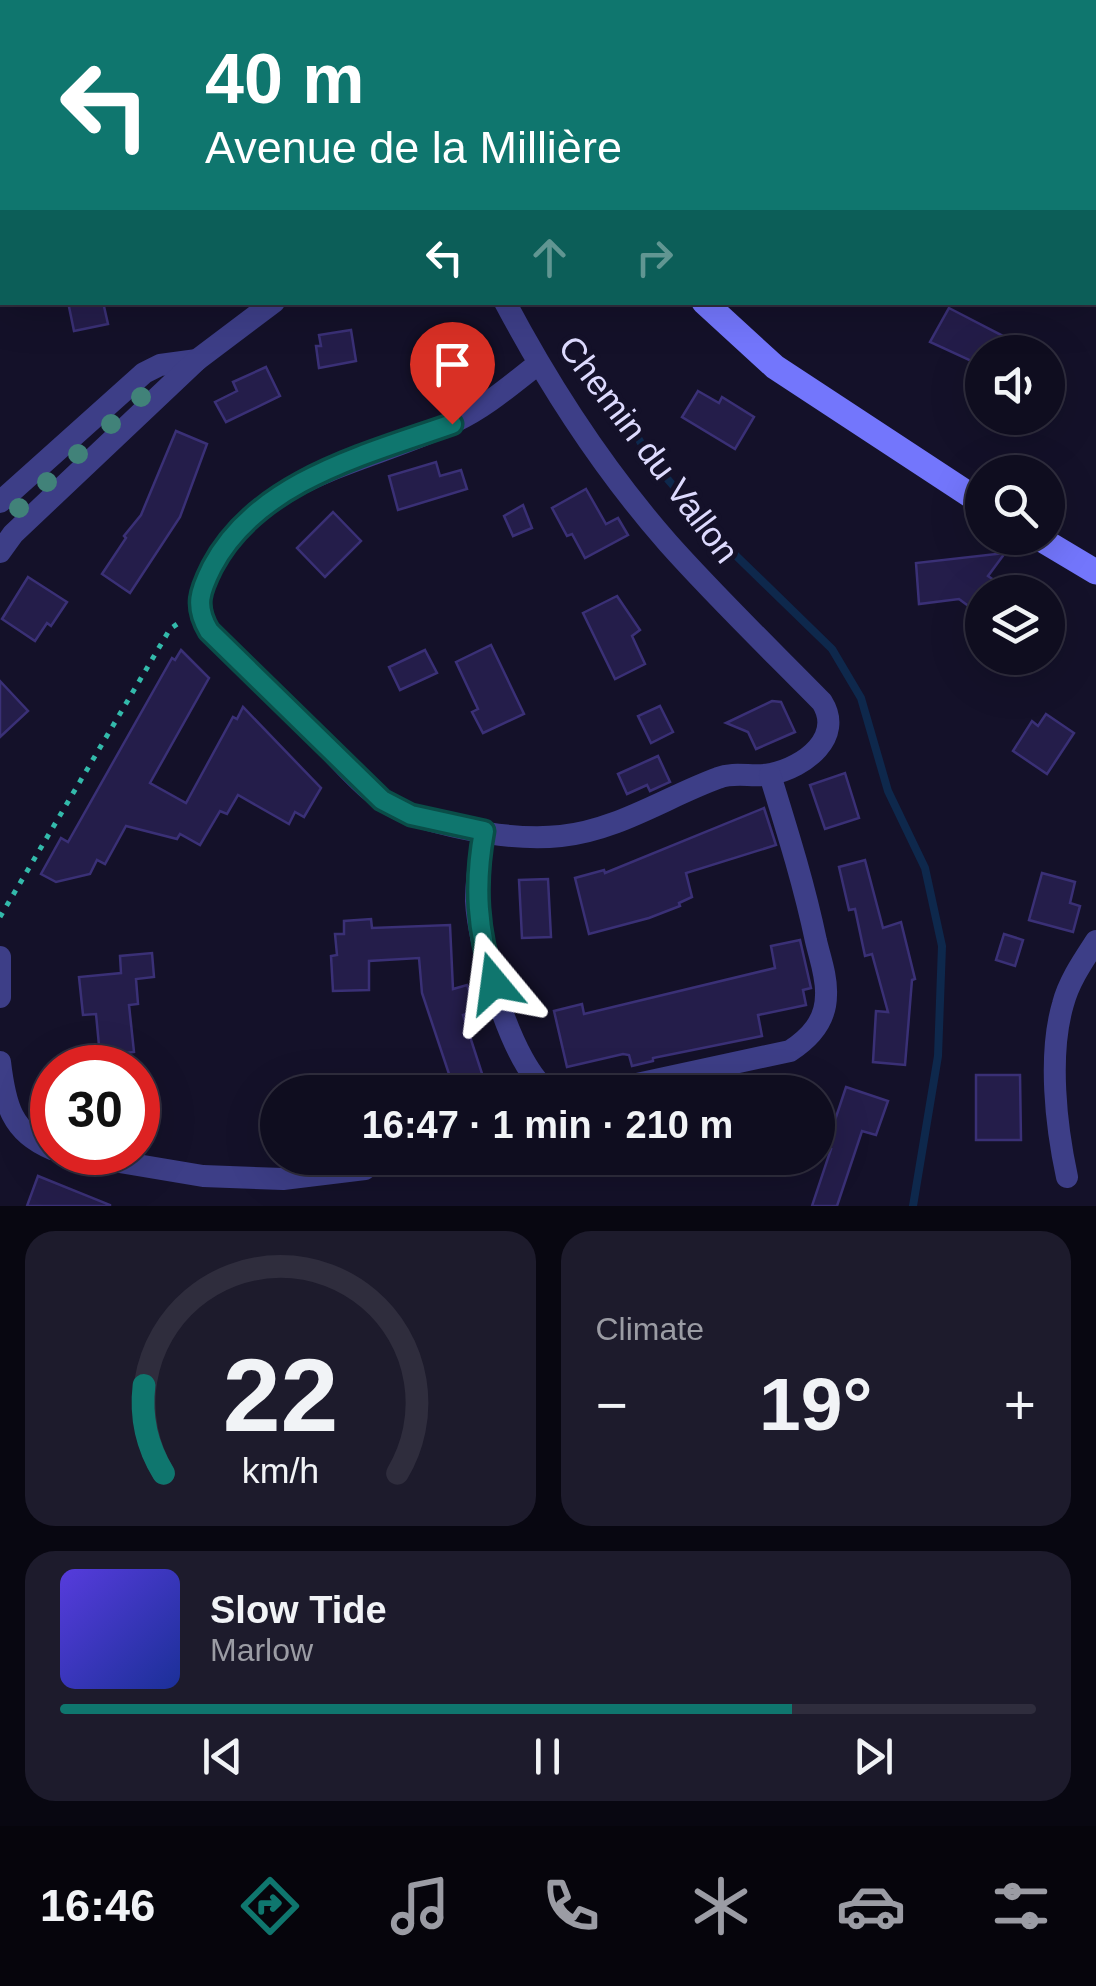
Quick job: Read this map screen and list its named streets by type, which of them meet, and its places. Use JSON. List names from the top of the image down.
{
  "streets": {
    "street": ["Chemin du Vallon"]
  },
  "page": {
    "turn": ["40 m", "Avenue de la Millière"],
    "limit": "30",
    "trip": "16:47 · 1 min · 210 m",
    "tile": "Climate",
    "heat": ["−", "19°", "+"],
    "song": ["Slow Tide", "Marlow"],
    "tabs": "16:46",
    "gauge": ["22", "km/h"]
  }
}
